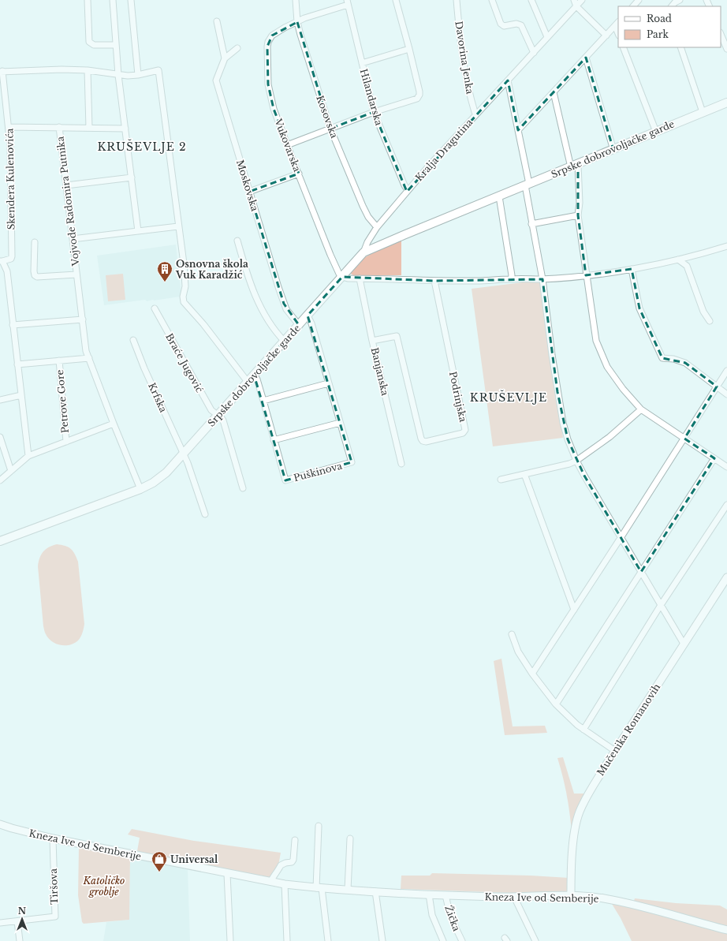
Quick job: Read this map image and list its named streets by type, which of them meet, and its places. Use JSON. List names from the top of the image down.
{
  "streets": {
    "main road": ["Srpske dobrovoljačke garde"],
    "street": [
      "Davorina Jenka",
      "Hilandarska",
      "Kosovska",
      "Vukovarska",
      "Kralja Dragutina",
      "Skendera Kulenovića",
      "Moskovska",
      "Vojvode Radomira Putnika",
      "Braće Jugović",
      "Banjanska",
      "Podrinjska",
      "Krfska",
      "Petrove Gore",
      "Puškinova",
      "Mučenika Romanovih",
      "Kneza Ive od Semberije",
      "Tiršova",
      "Žička"
    ]
  },
  "crossings": [
    ["Davorina Jenka", "Kralja Dragutina"],
    ["Hilandarska", "Vukovarska"],
    ["Hilandarska", "Kralja Dragutina"],
    ["Kosovska", "Vukovarska"],
    ["Kosovska", "Kralja Dragutina"],
    ["Vukovarska", "Srpske dobrovoljačke garde"],
    ["Srpske dobrovoljačke garde", "Kralja Dragutina"],
    ["Srpske dobrovoljačke garde", "Moskovska"],
    ["Srpske dobrovoljačke garde", "Vojvode Radomira Putnika"],
    ["Srpske dobrovoljačke garde", "Braće Jugović"],
    ["Srpske dobrovoljačke garde", "Krfska"],
    ["Srpske dobrovoljačke garde", "Puškinova"],
    ["Vojvode Radomira Putnika", "Petrove Gore"],
    ["Banjanska", "Podrinjska"],
    ["Mučenika Romanovih", "Kneza Ive od Semberije"],
    ["Kneza Ive od Semberije", "Tiršova"],
    ["Kneza Ive od Semberije", "Žička"]
  ],
  "districts": ["KRUŠEVLJE 2", "KRUŠEVLJE"],
  "parks": ["Katoličko groblje"],
  "places": {
    "building": ["Osnovna škola Vuk Karadžić"],
    "shop": ["Universal"]
  },
  "legend": ["Road", "Park"],
  "north": "top"
}
